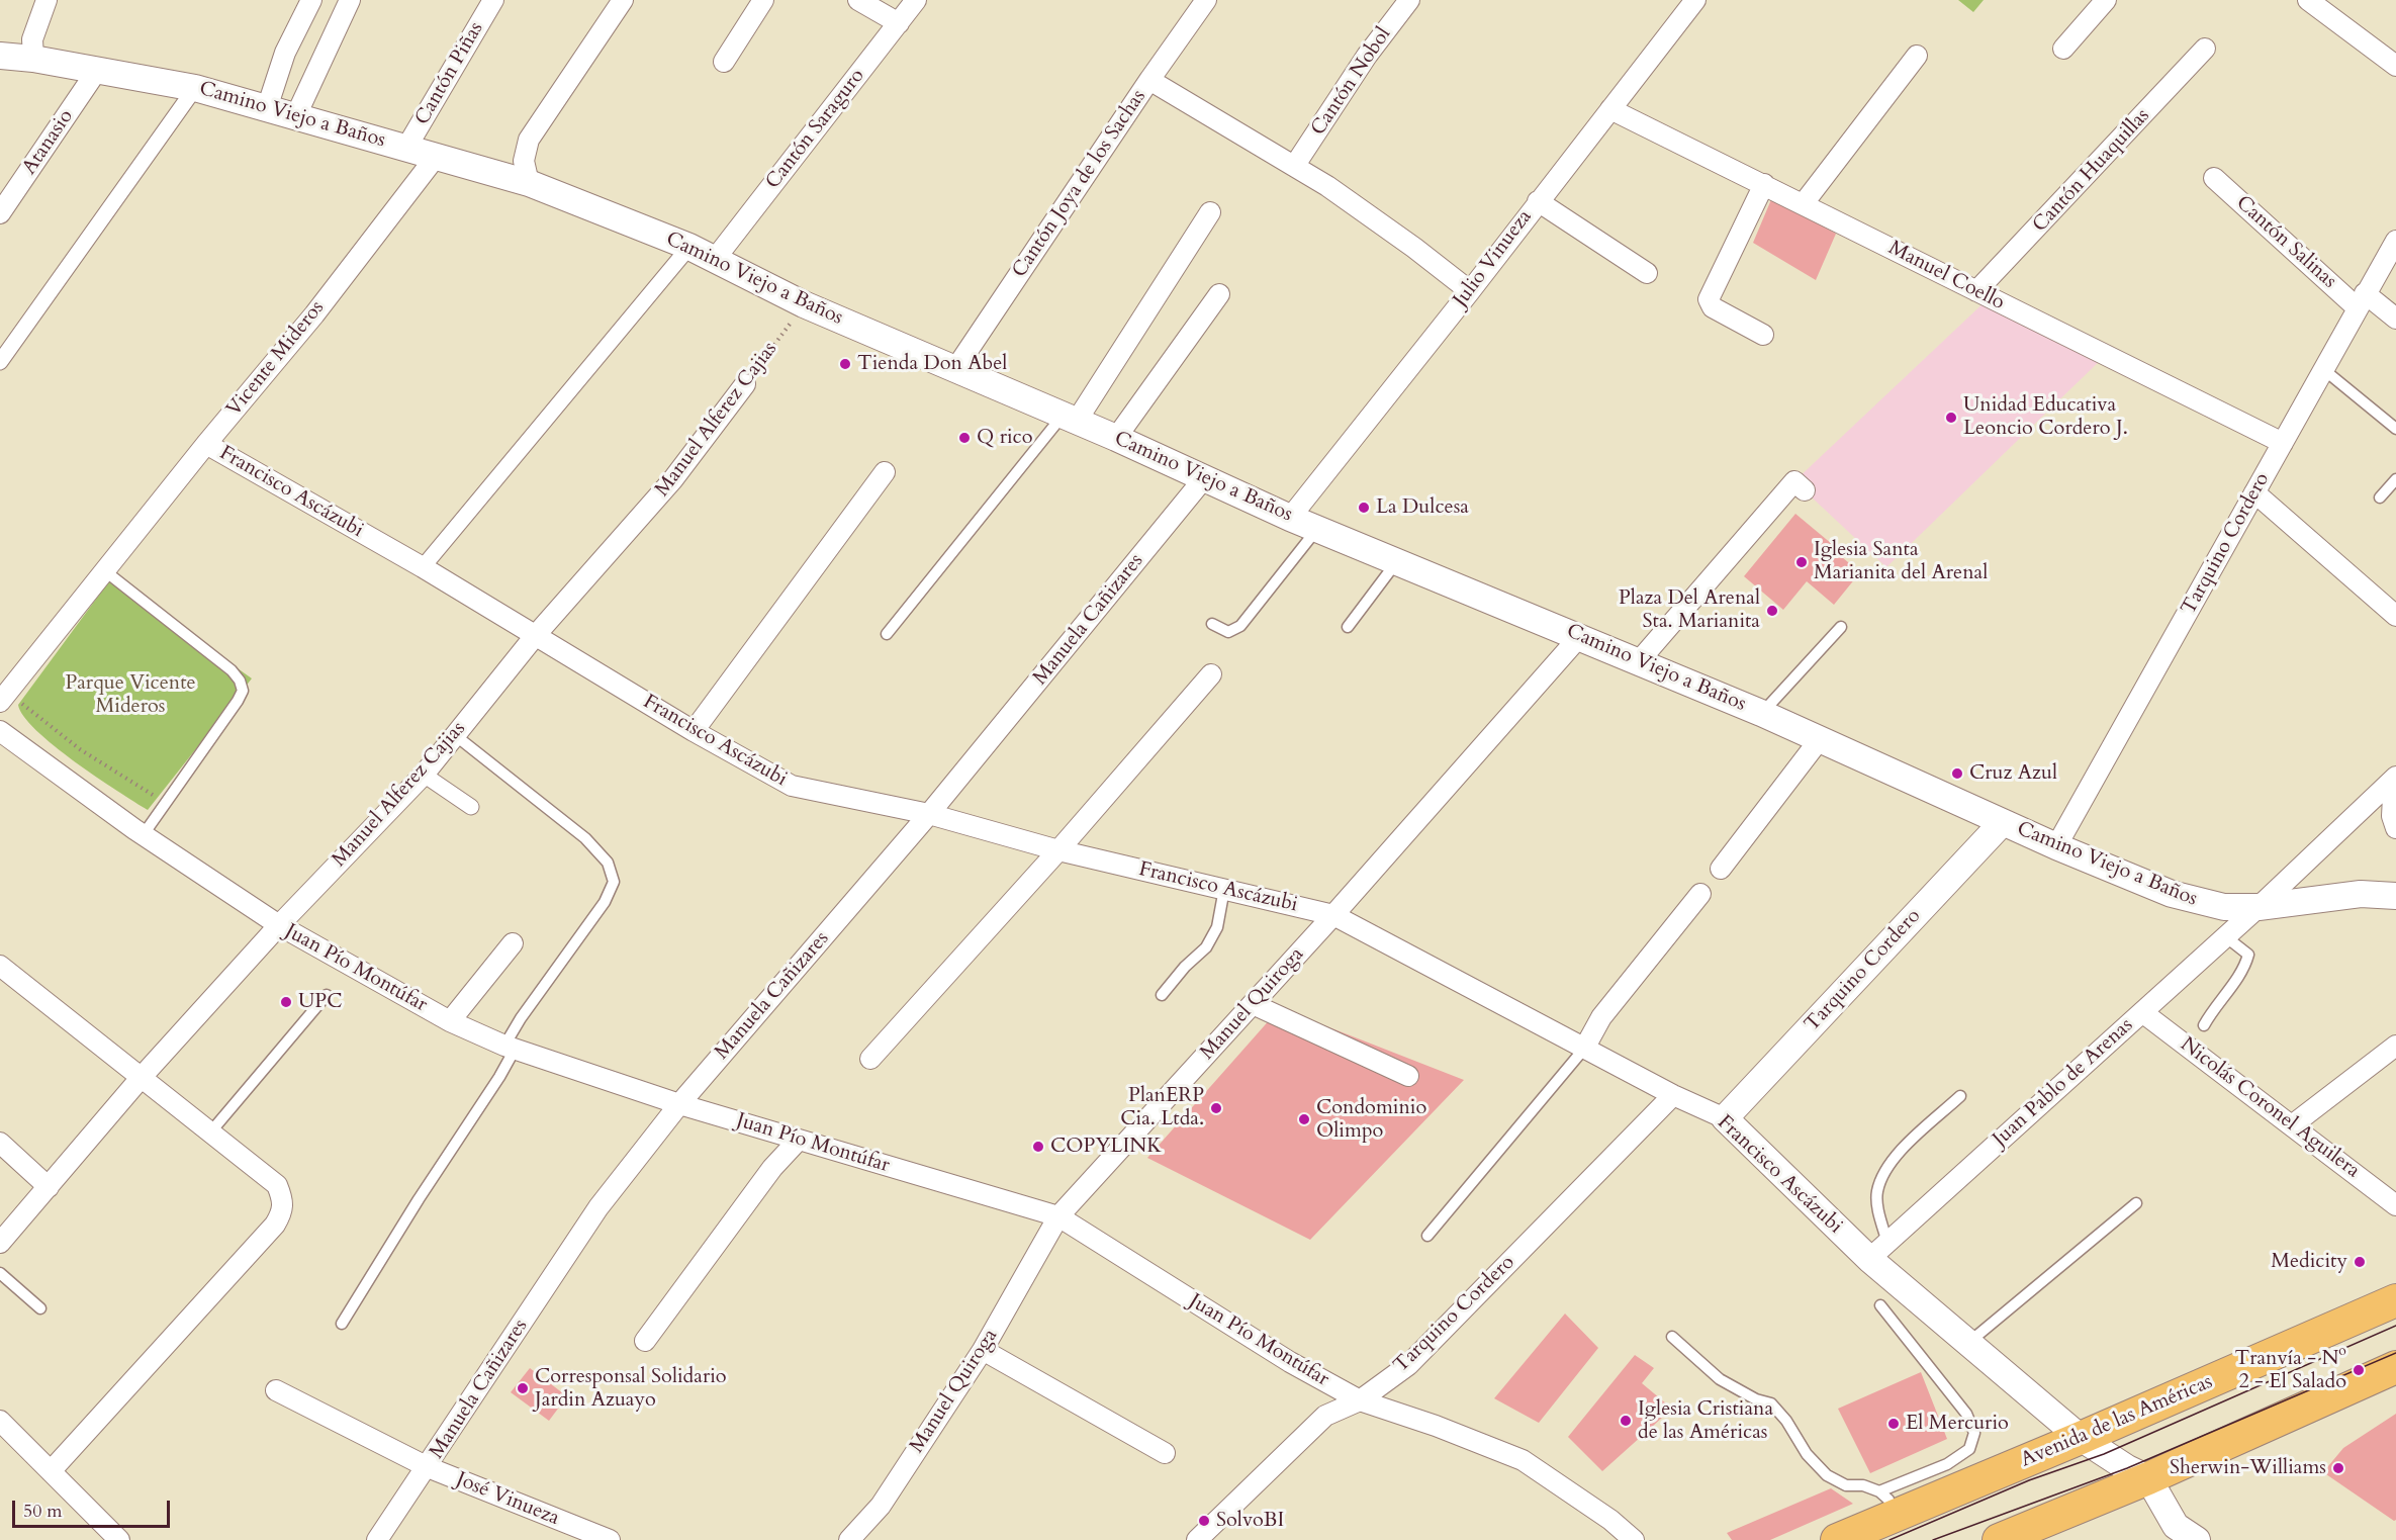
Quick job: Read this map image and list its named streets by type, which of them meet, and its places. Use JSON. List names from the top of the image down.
{
  "streets": {
    "main road": ["Avenida de las Américas"],
    "street": [
      "Cantón Piñas",
      "Cantón Nobol",
      "Camino Viejo a Baños",
      "Cantón Saraguro",
      "Atanasio",
      "Cantón Huaquillas",
      "Cantón Joya de los Sachas",
      "Cantón Salinas",
      "Julio Vinueza",
      "Manuel Coello",
      "Vicente Mideros",
      "Manuel Alferez Cajias",
      "Francisco Ascázubi",
      "Tarquino Cordero",
      "Manuela Cañizares",
      "Juan Pío Montúfar",
      "Manuel Quiroga",
      "Juan Pablo de Arenas",
      "Nicolás Coronel Aguilera",
      "José Vinueza"
    ]
  },
  "crossings": [
    ["Cantón Piñas", "Camino Viejo a Baños"],
    ["Camino Viejo a Baños", "Cantón Saraguro"],
    ["Camino Viejo a Baños", "Atanasio"],
    ["Camino Viejo a Baños", "Cantón Joya de los Sachas"],
    ["Camino Viejo a Baños", "Julio Vinueza"],
    ["Camino Viejo a Baños", "Vicente Mideros"],
    ["Camino Viejo a Baños", "Manuel Alferez Cajias"],
    ["Camino Viejo a Baños", "Tarquino Cordero"],
    ["Camino Viejo a Baños", "Manuela Cañizares"],
    ["Camino Viejo a Baños", "Manuel Quiroga"],
    ["Camino Viejo a Baños", "Juan Pablo de Arenas"],
    ["Cantón Huaquillas", "Manuel Coello"],
    ["Cantón Salinas", "Tarquino Cordero"],
    ["Julio Vinueza", "Manuel Coello"],
    ["Manuel Coello", "Tarquino Cordero"],
    ["Vicente Mideros", "Francisco Ascázubi"],
    ["Manuel Alferez Cajias", "Francisco Ascázubi"],
    ["Manuel Alferez Cajias", "Juan Pío Montúfar"],
    ["Francisco Ascázubi", "Tarquino Cordero"],
    ["Francisco Ascázubi", "Manuela Cañizares"],
    ["Francisco Ascázubi", "Manuel Quiroga"],
    ["Francisco Ascázubi", "Juan Pablo de Arenas"],
    ["Francisco Ascázubi", "Avenida de las Américas"],
    ["Tarquino Cordero", "Juan Pío Montúfar"],
    ["Manuela Cañizares", "Juan Pío Montúfar"],
    ["Manuela Cañizares", "José Vinueza"],
    ["Juan Pío Montúfar", "Manuel Quiroga"],
    ["Juan Pablo de Arenas", "Nicolás Coronel Aguilera"]
  ],
  "parks": ["Parque Vicente Mideros"],
  "places": [
    "Tienda Don Abel",
    "Unidad Educativa Leoncio Cordero J.",
    "Q rico",
    "La Dulcesa",
    "Iglesia Santa Marianita del Arenal",
    "Plaza Del Arenal Sta. Marianita",
    "Cruz Azul",
    "UPC",
    "PlanERP Cia. Ltda.",
    "Condominio Olimpo",
    "COPYLINK",
    "Medicity",
    "Tranvía - Nº 2 - El Salado",
    "Corresponsal Solidario Jardin Azuayo",
    "Iglesia Cristiana de las Américas",
    "El Mercurio",
    "Sherwin-Williams",
    "SolvoBI"
  ],
  "scale_bar": "50 m"
}
